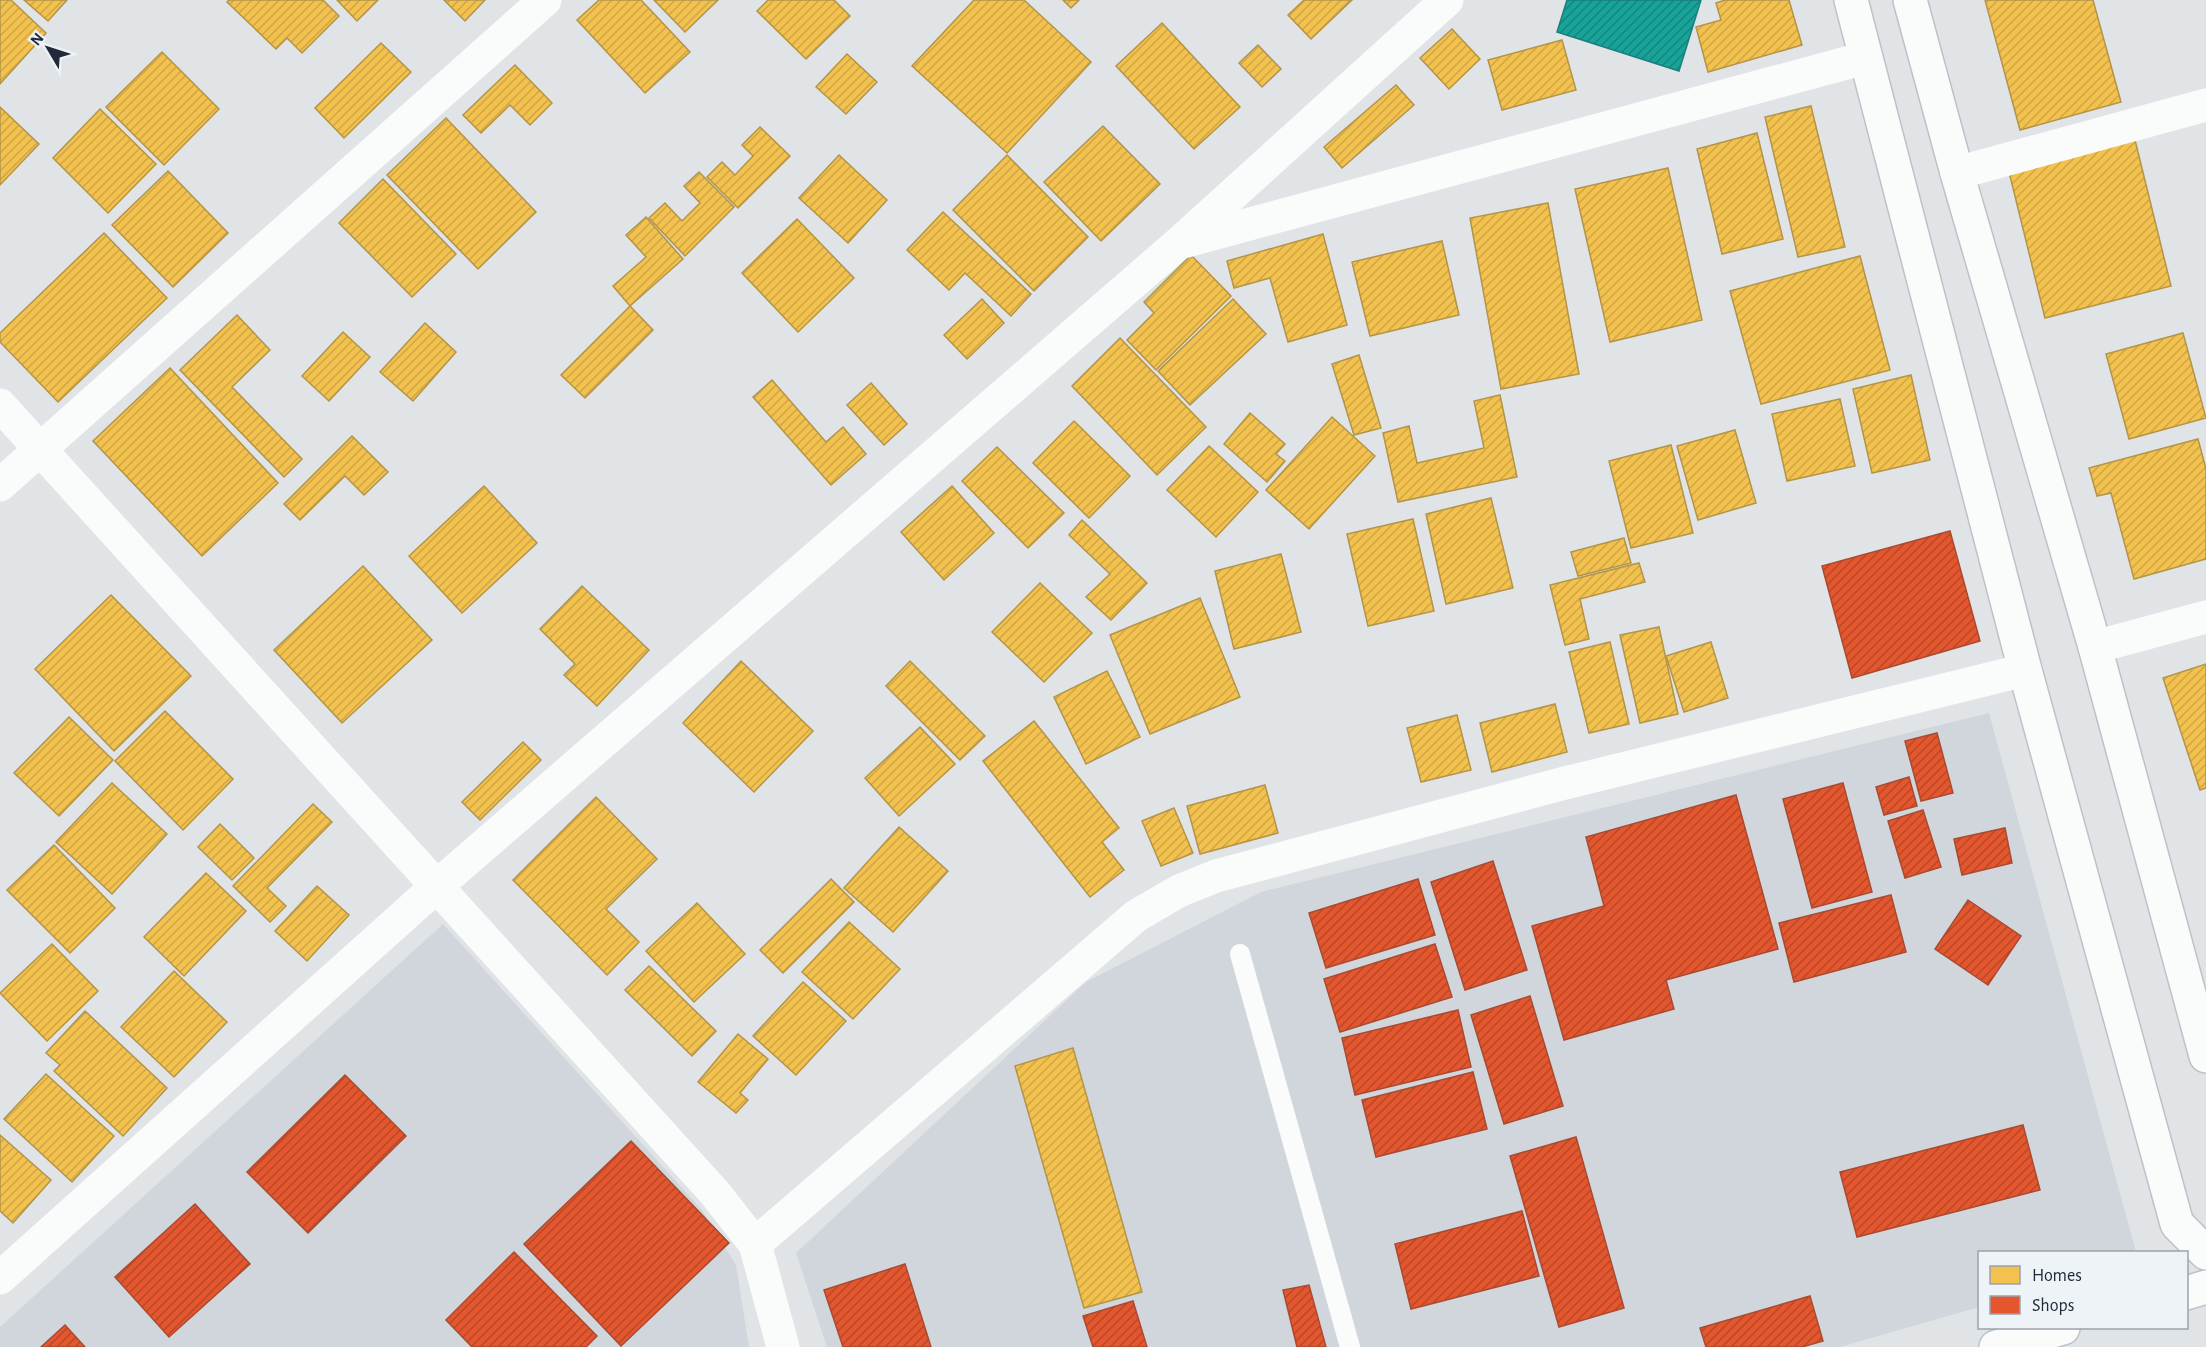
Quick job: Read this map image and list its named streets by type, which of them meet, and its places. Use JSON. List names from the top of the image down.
{
  "legend": ["Homes", "Shops"],
  "north": "top left"
}
